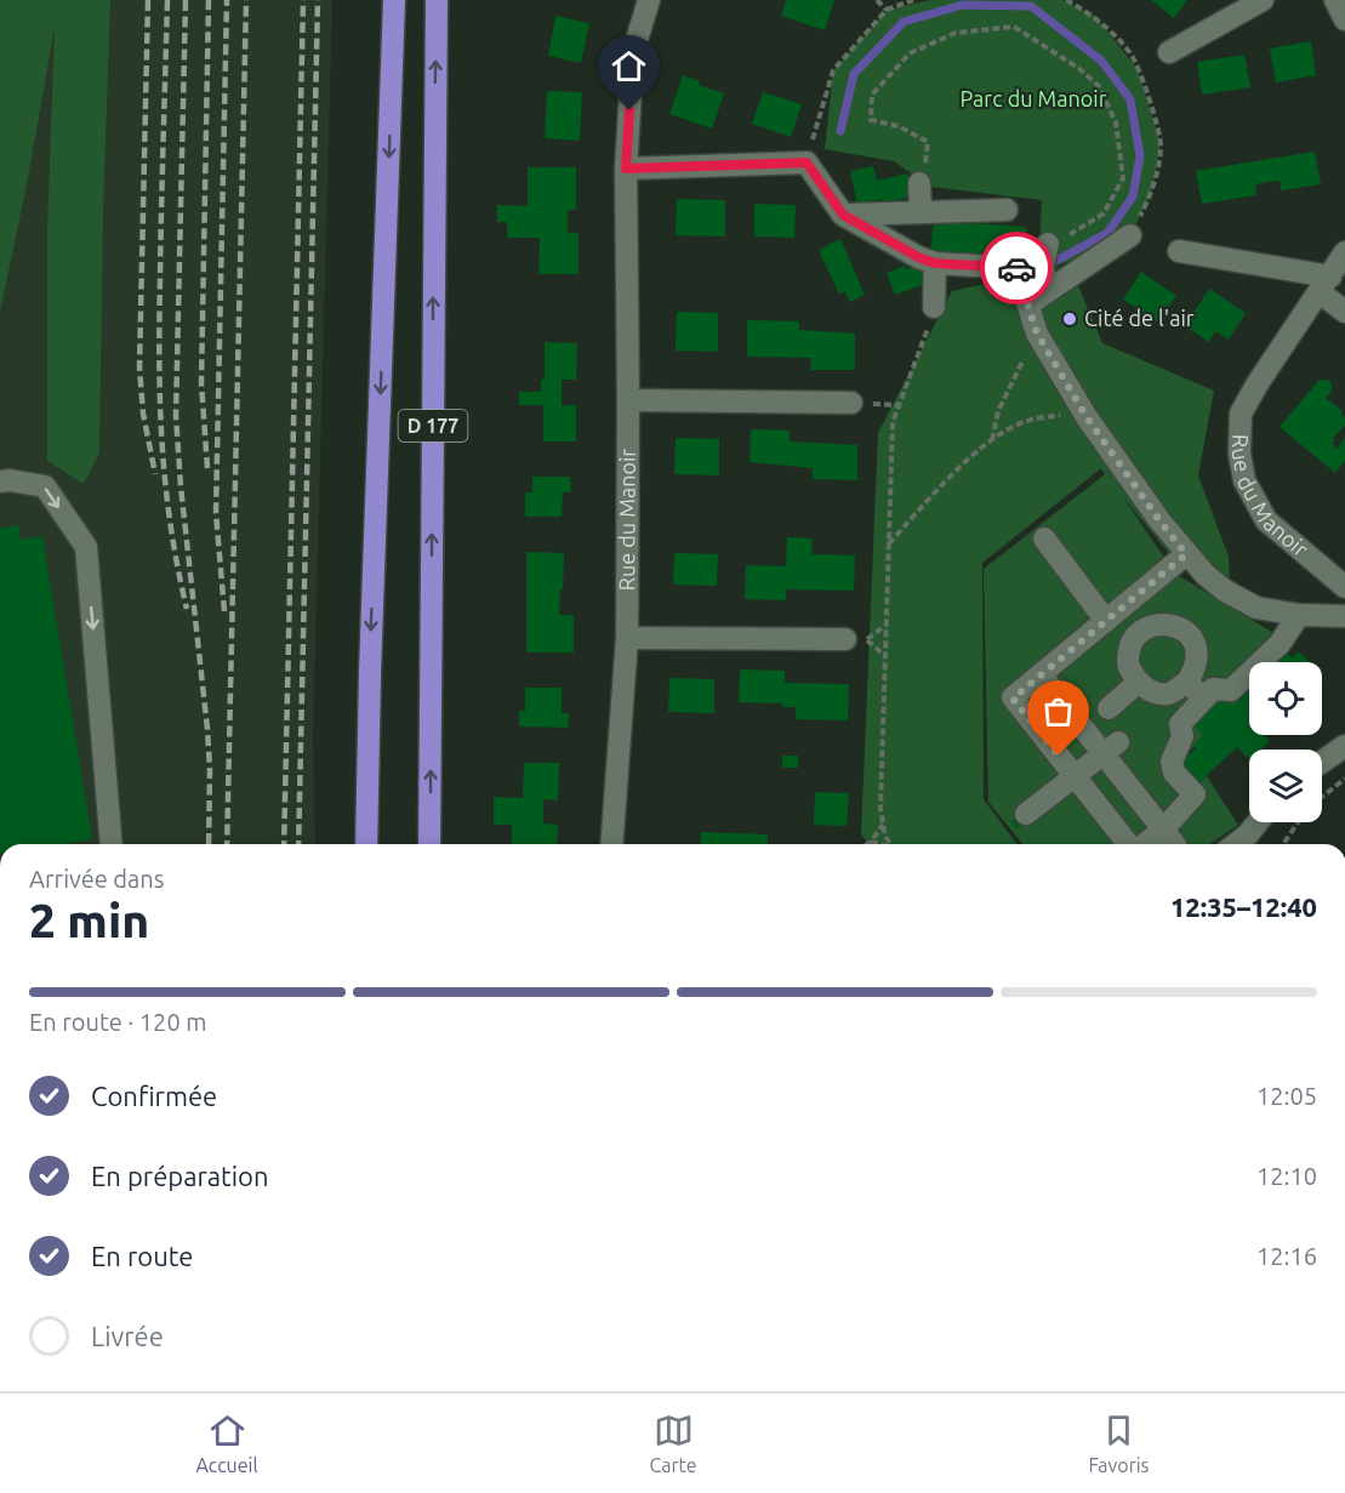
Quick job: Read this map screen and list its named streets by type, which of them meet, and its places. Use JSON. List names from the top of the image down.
{
  "streets": {
    "highway": ["D 177"],
    "street": ["Rue du Manoir"]
  },
  "parks": ["Parc du Manoir"],
  "places": ["Cité de l'air"],
  "page": {
    "heading": ["2 min", "Arrivée dans", "12:35–12:40"],
    "bar": "En route · 120 m",
    "list": [
      ["Confirmée", "12:05"],
      ["En préparation", "12:10"],
      ["En route", "12:16"],
      "Livrée"
    ],
    "tabs": ["Accueil", "Carte", "Favoris"]
  }
}
